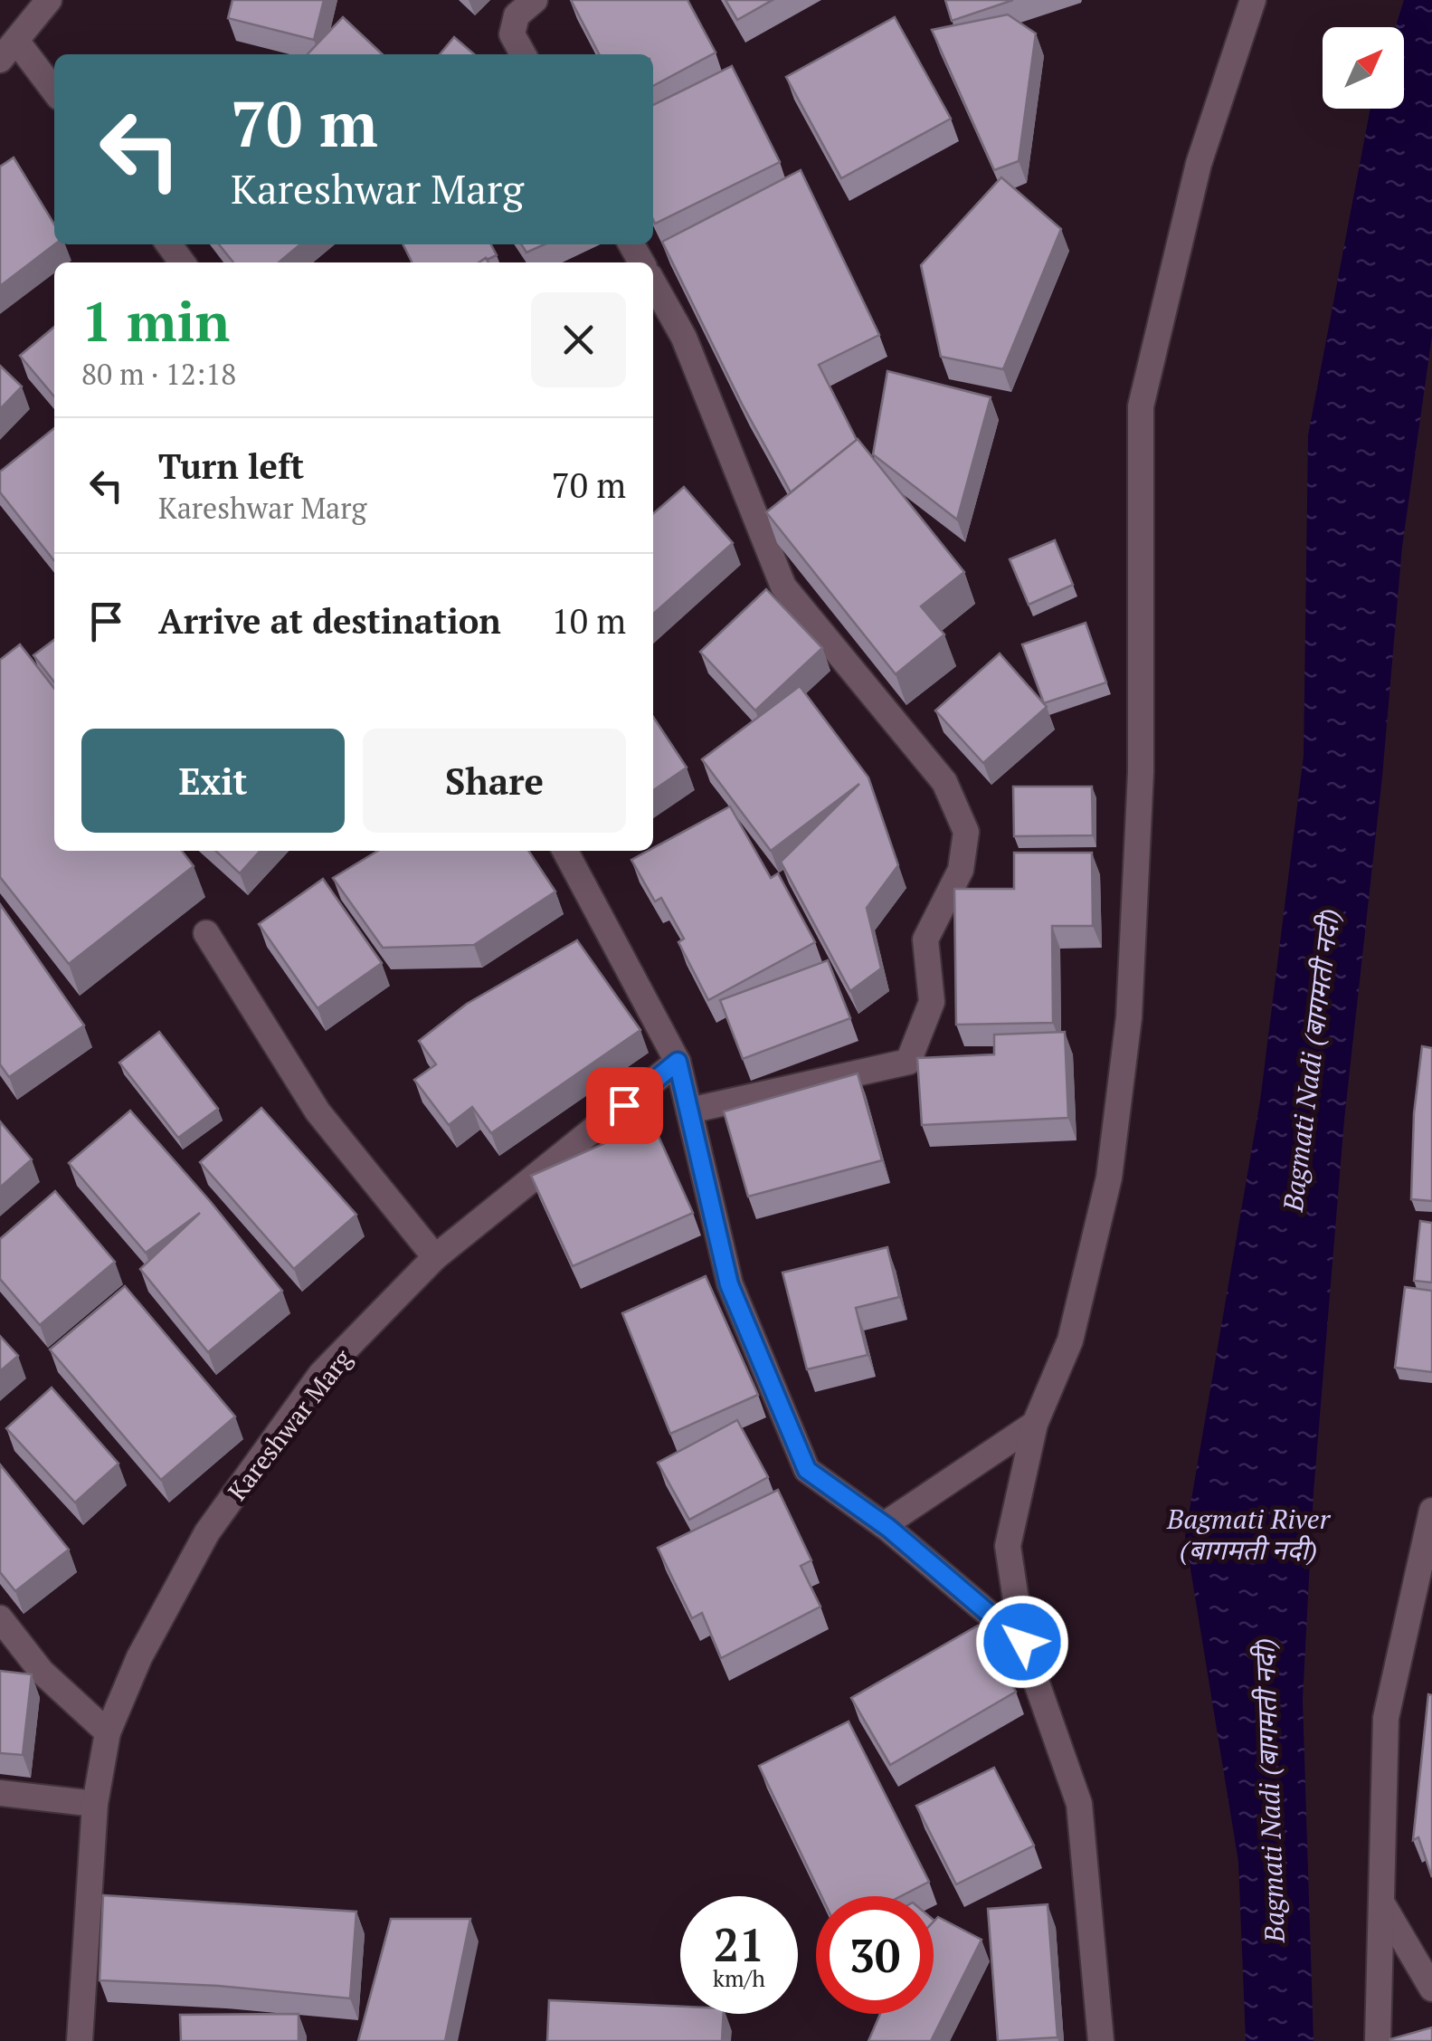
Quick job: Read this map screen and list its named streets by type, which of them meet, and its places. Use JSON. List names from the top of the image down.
{
  "streets": {
    "street": ["Kareshwar Marg"]
  },
  "water": ["Bagmati Nadi (बागमती नदी)", "Bagmati River (बागमती नदी)"],
  "north": "top right",
  "page": {
    "turn": ["70 m", "Kareshwar Marg"],
    "heading": ["1 min", "80 m · 12:18"],
    "list": [
      {
        "name": "Turn left",
        "note": "Kareshwar Marg",
        "value": "70 m"
      },
      {
        "name": "Arrive at destination",
        "value": "10 m"
      }
    ],
    "buttons": ["Exit", "Share"],
    "speed": "21 km/h",
    "limit": "30"
  }
}
